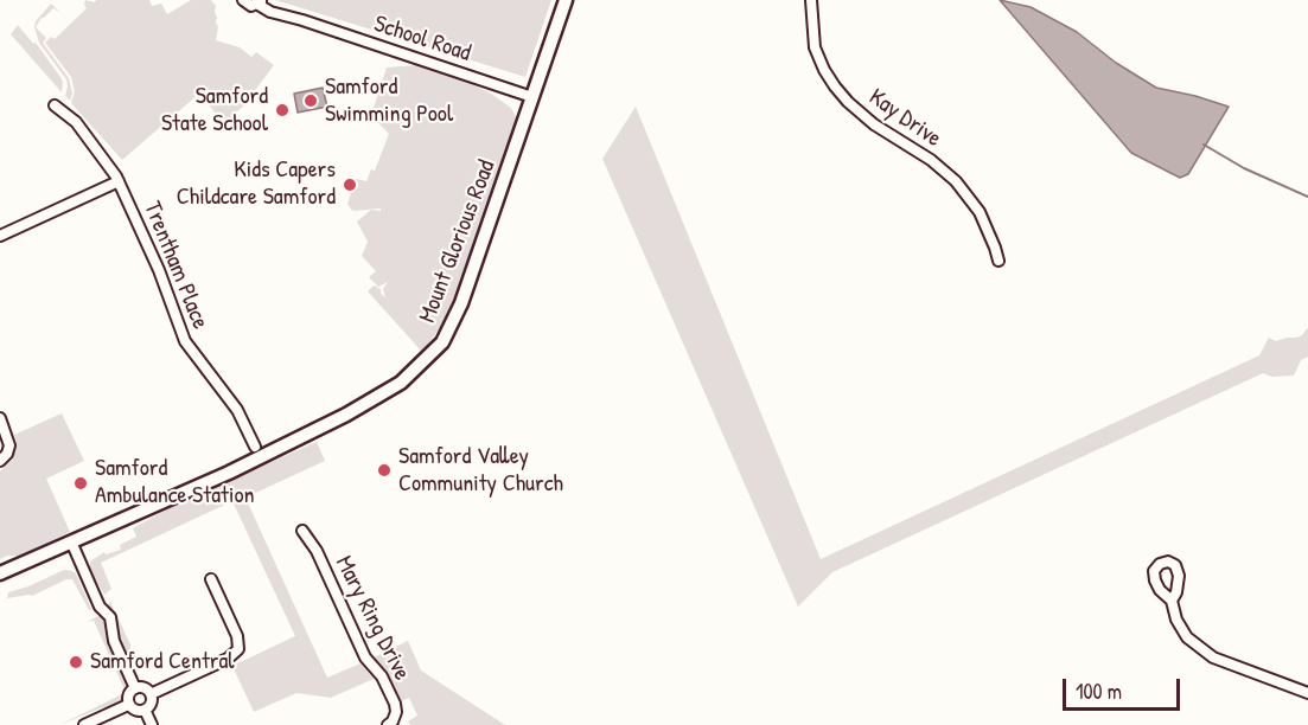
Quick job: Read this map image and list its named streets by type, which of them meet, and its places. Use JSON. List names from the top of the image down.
{
  "streets": {
    "main road": ["Mount Glorious Road"],
    "street": [
      "School Road",
      "Kay Drive",
      "Trentham Place",
      "Mary Ring Drive"
    ]
  },
  "crossings": [
    ["School Road", "Mount Glorious Road"]
  ],
  "places": [
    "Samford Swimming Pool",
    "Samford State School",
    "Kids Capers Childcare Samford",
    "Samford Valley Community Church",
    "Samford Ambulance Station",
    "Samford Central"
  ],
  "scale_bar": "100 m"
}
